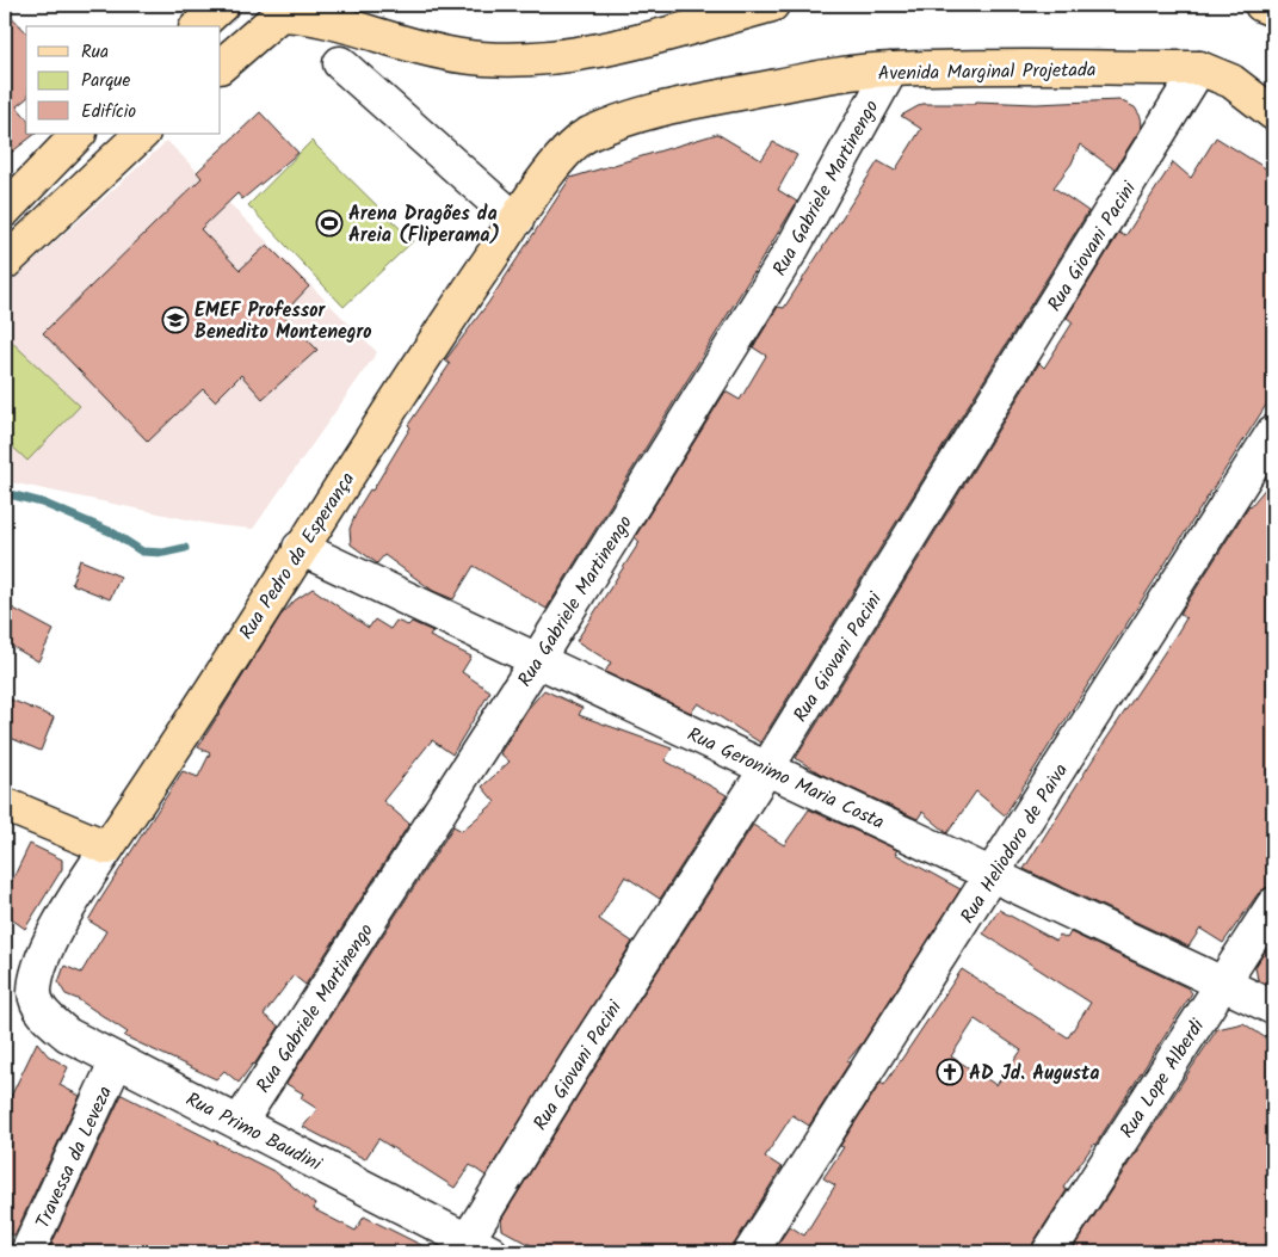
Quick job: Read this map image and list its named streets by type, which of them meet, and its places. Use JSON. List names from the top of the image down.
{
  "streets": {
    "main road": ["Avenida Marginal Projetada", "Rua Pedro da Esperança"],
    "street": [
      "Rua Gabriele Martinengo",
      "Rua Giovani Pacini",
      "Rua Geronimo Maria Costa",
      "Rua Heliodoro de Paiva",
      "Rua Lope Alberdi",
      "Rua Primo Baudini",
      "Travessa da Leveza"
    ]
  },
  "crossings": [
    ["Avenida Marginal Projetada", "Rua Gabriele Martinengo"],
    ["Avenida Marginal Projetada", "Rua Giovani Pacini"],
    ["Avenida Marginal Projetada", "Rua Pedro da Esperança"],
    ["Rua Gabriele Martinengo", "Rua Geronimo Maria Costa"],
    ["Rua Gabriele Martinengo", "Rua Primo Baudini"],
    ["Rua Giovani Pacini", "Rua Geronimo Maria Costa"],
    ["Rua Giovani Pacini", "Rua Primo Baudini"],
    ["Rua Pedro da Esperança", "Rua Geronimo Maria Costa"],
    ["Rua Pedro da Esperança", "Rua Primo Baudini"],
    ["Rua Geronimo Maria Costa", "Rua Heliodoro de Paiva"],
    ["Rua Geronimo Maria Costa", "Rua Lope Alberdi"],
    ["Rua Primo Baudini", "Travessa da Leveza"]
  ],
  "places": {
    "sports": ["Arena Dragões da Areia (Fliperama)"],
    "school or university": ["EMEF Professor Benedito Montenegro"],
    "church": ["AD Jd. Augusta"]
  },
  "legend": ["Rua", "Parque", "Edifício"]
}
